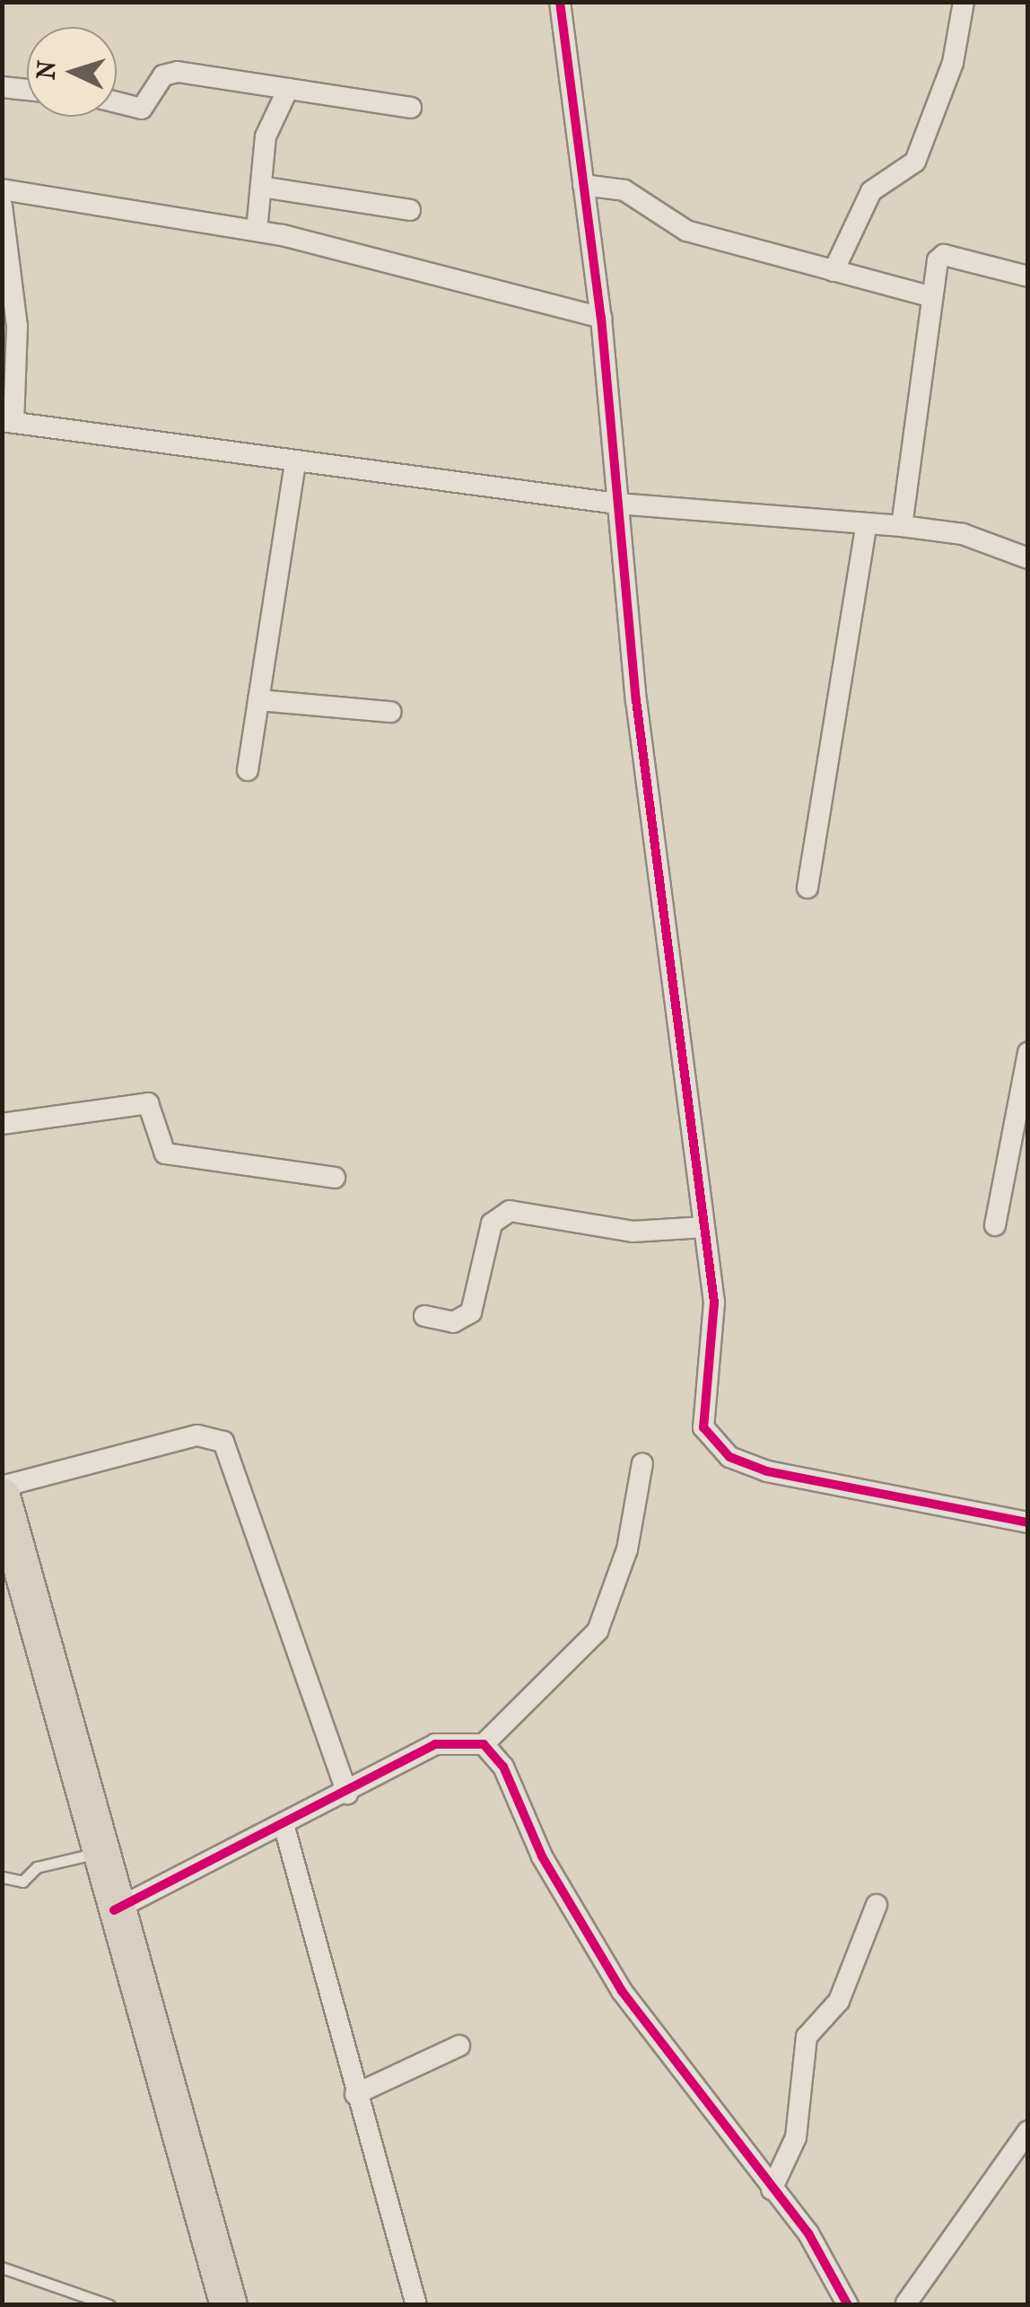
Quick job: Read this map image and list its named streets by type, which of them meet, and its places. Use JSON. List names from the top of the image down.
{
  "north": "left"
}
